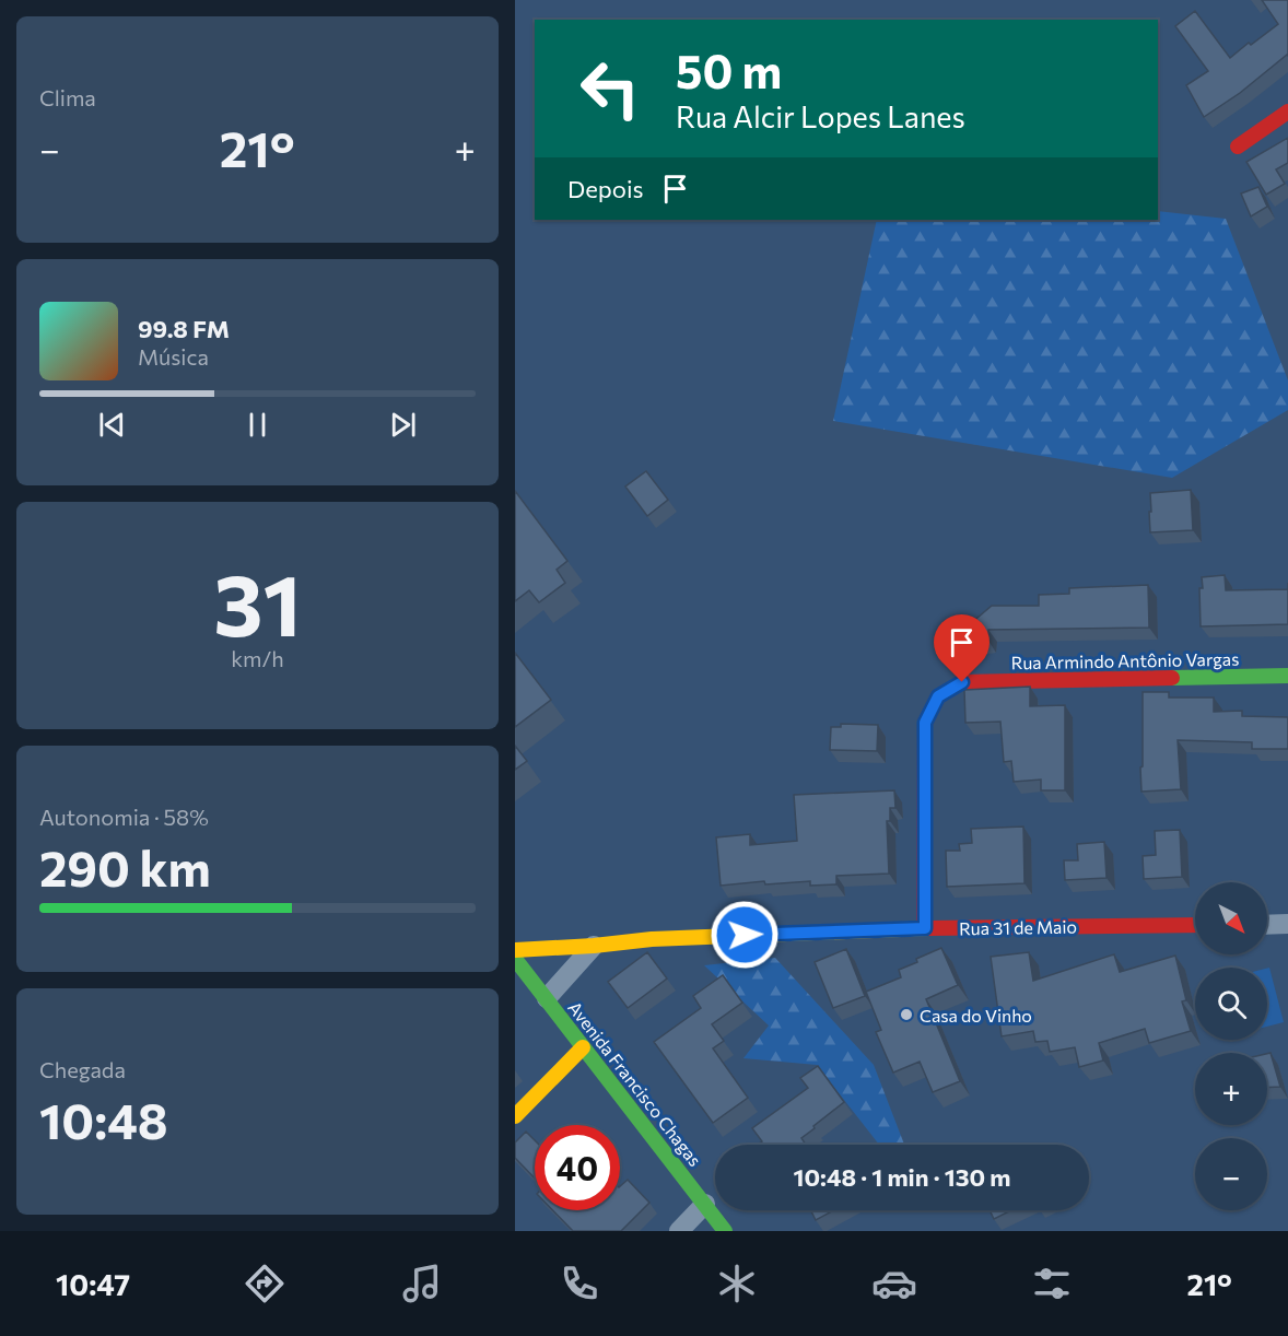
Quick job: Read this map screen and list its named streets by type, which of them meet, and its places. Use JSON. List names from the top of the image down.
{
  "streets": {
    "street": ["Rua Armindo Antônio Vargas", "Rua 31 de Maio", "Avenida Francisco Chagas"]
  },
  "crossings": [
    ["Rua Armindo Antônio Vargas", "Rua 31 de Maio"]
  ],
  "places": ["Casa do Vinho"],
  "north": "bottom right",
  "page": {
    "tile": [
      "Clima",
      ["31", "km/h"],
      ["Autonomia · 58%", "290 km"],
      ["Chegada", "10:48"]
    ],
    "turn": ["50 m", "Rua Alcir Lopes Lanes"],
    "heat": ["−", "21°", "+"],
    "then": "Depois",
    "song": ["99.8 FM", "Música"],
    "map_buttons": ["+", "−"],
    "limit": "40",
    "trip": "10:48 · 1 min · 130 m",
    "tabs": ["10:47", "21°"]
  }
}
